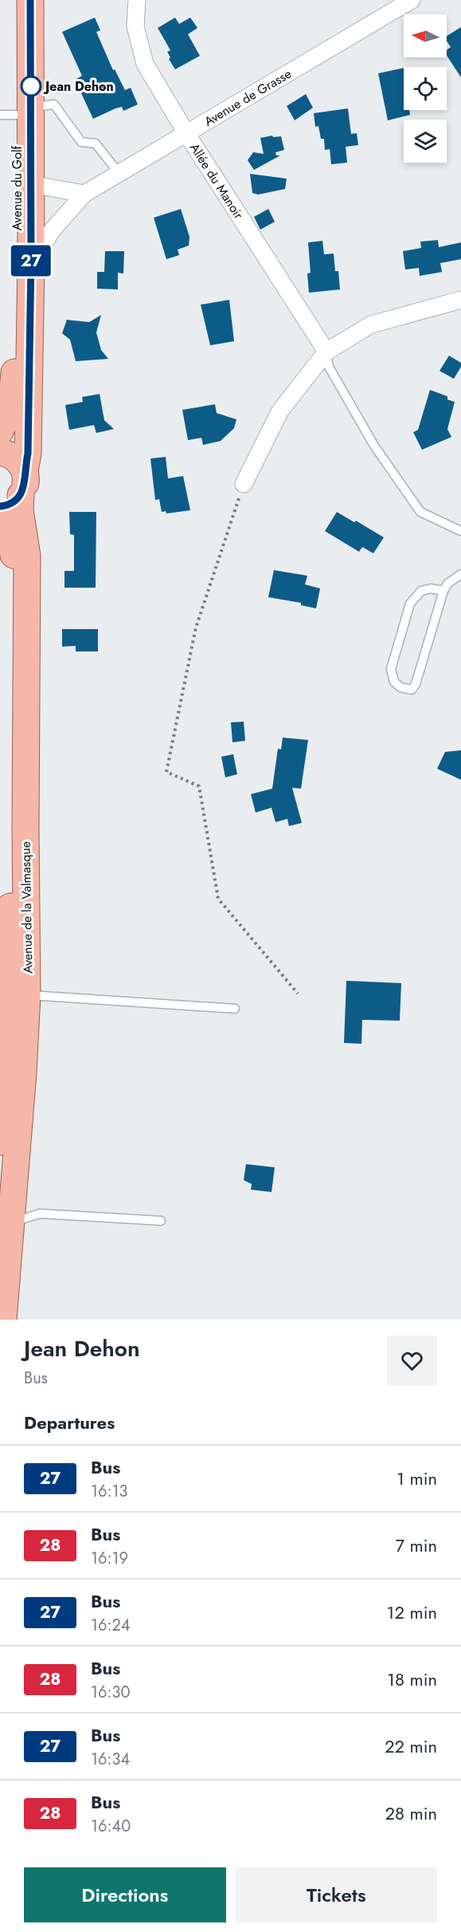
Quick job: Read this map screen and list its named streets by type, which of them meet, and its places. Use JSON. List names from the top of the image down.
{
  "streets": {
    "main road": ["Avenue du Golf", "Avenue de la Valmasque"],
    "street": ["Avenue de Grasse", "Allée du Manoir"]
  },
  "crossings": [
    ["Avenue de Grasse", "Allée du Manoir"],
    ["Avenue de Grasse", "Avenue du Golf"],
    ["Avenue du Golf", "Avenue de la Valmasque"]
  ],
  "places": ["Jean Dehon"],
  "lines": ["bus line 27"],
  "north": "left",
  "page": {
    "on_map": "27",
    "heading": [
      ["Jean Dehon", "Bus"],
      "Departures"
    ],
    "list": [
      {
        "mark": "27",
        "name": "Bus",
        "note": "16:13",
        "value": "1 min"
      },
      {
        "mark": "28",
        "name": "Bus",
        "note": "16:19",
        "value": "7 min"
      },
      {
        "mark": "27",
        "name": "Bus",
        "note": "16:24",
        "value": "12 min"
      },
      {
        "mark": "28",
        "name": "Bus",
        "note": "16:30",
        "value": "18 min"
      },
      {
        "mark": "27",
        "name": "Bus",
        "note": "16:34",
        "value": "22 min"
      },
      {
        "mark": "28",
        "name": "Bus",
        "note": "16:40",
        "value": "28 min"
      }
    ],
    "buttons": ["Directions", "Tickets"]
  }
}
